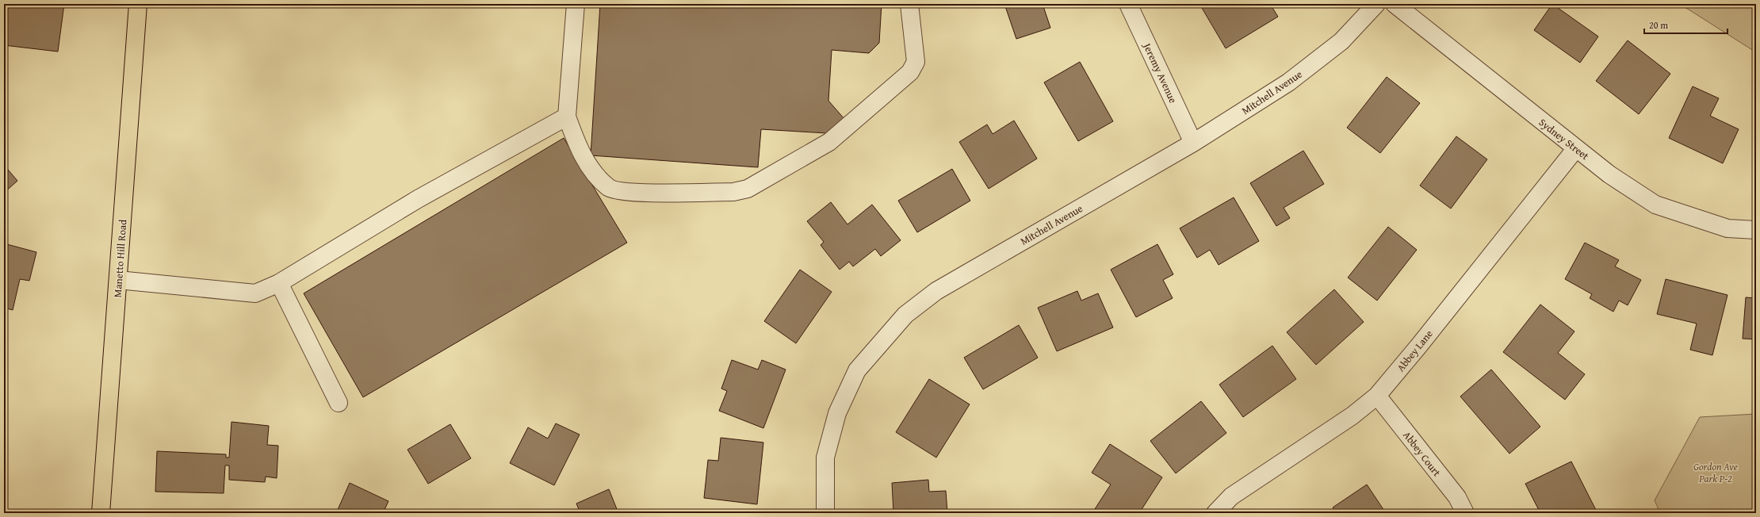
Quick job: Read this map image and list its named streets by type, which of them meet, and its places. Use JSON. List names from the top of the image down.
{
  "streets": {
    "main road": ["Manetto Hill Road"],
    "street": [
      "Jeremy Avenue",
      "Mitchell Avenue",
      "Sydney Street",
      "Abbey Lane",
      "Abbey Court"
    ]
  },
  "crossings": [
    ["Jeremy Avenue", "Mitchell Avenue"],
    ["Sydney Street", "Abbey Lane"],
    ["Abbey Lane", "Abbey Court"]
  ],
  "parks": ["Gordon Ave Park P-2"],
  "scale_bar": "20 m"
}
